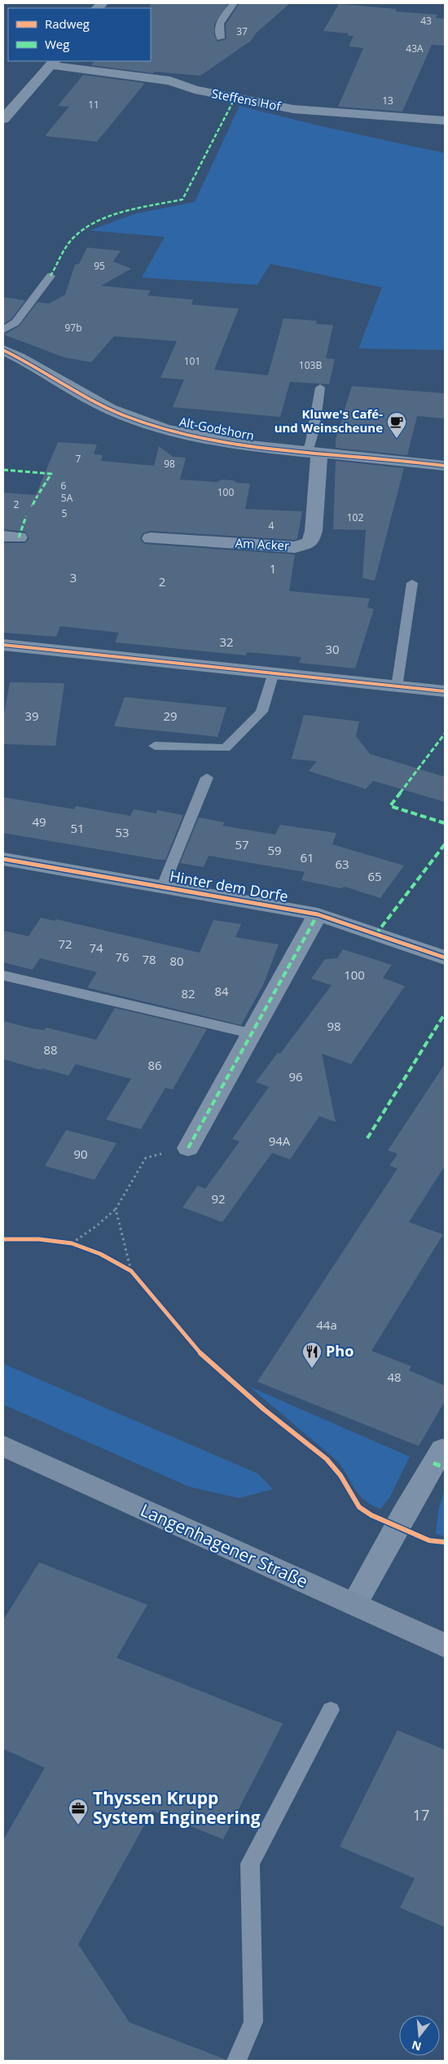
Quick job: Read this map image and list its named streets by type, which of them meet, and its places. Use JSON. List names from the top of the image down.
{
  "streets": {
    "main road": ["Langenhagener Straße"],
    "street": [
      "Steffens Hof",
      "Alt-Godshorn",
      "Am Acker",
      "Hinter dem Dorfe"
    ]
  },
  "crossings": [
    ["Alt-Godshorn", "Am Acker"]
  ],
  "places": {
    "cafe": ["Kluwe's Café- und Weinscheune"],
    "restaurant": ["Pho"],
    "office": ["Thyssen Krupp System Engineering"]
  },
  "house_numbers": [
    "43",
    "37",
    "43A",
    "13",
    "11",
    "95",
    "97b",
    "101",
    "103B",
    "7",
    "98",
    "6",
    "100",
    "5A",
    "2",
    "5",
    "102",
    "4",
    "1",
    "3",
    "2",
    "32",
    "30",
    "39",
    "29",
    "49",
    "51",
    "53",
    "57",
    "59",
    "61",
    "63",
    "65",
    "72",
    "74",
    "76",
    "78",
    "80",
    "100",
    "84",
    "82",
    "98",
    "88",
    "86",
    "96",
    "94A",
    "90",
    "92",
    "44a",
    "48",
    "17"
  ],
  "legend": ["Radweg", "Weg"],
  "north": "bottom"
}
